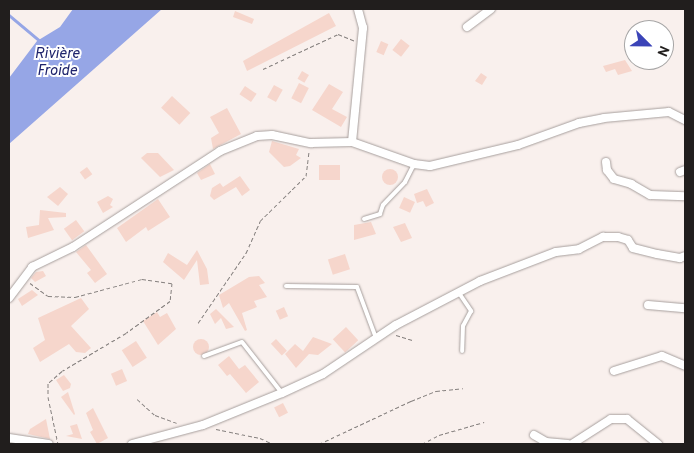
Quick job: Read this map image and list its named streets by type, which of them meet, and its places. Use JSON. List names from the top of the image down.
{
  "water": ["Rivière Froide"],
  "north": "bottom right"
}
